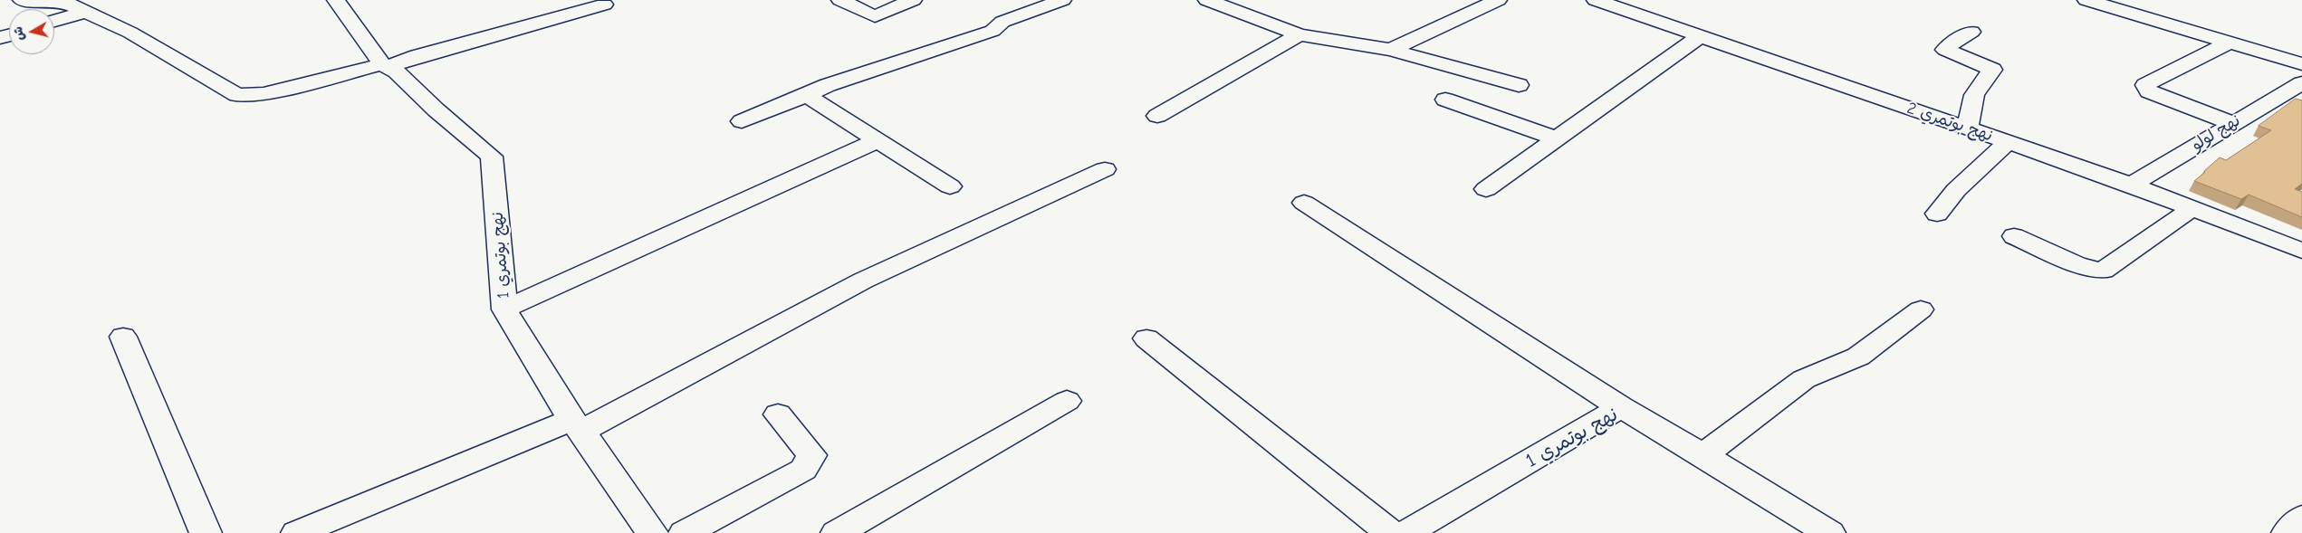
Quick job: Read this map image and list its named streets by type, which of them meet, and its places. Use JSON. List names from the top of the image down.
{
  "streets": {
    "street": ["نهج بوتمري 2", "نهج لولو", "نهج بوتمري 1"]
  },
  "crossings": [
    ["نهج بوتمري 2", "نهج لولو"]
  ],
  "north": "left"
}
